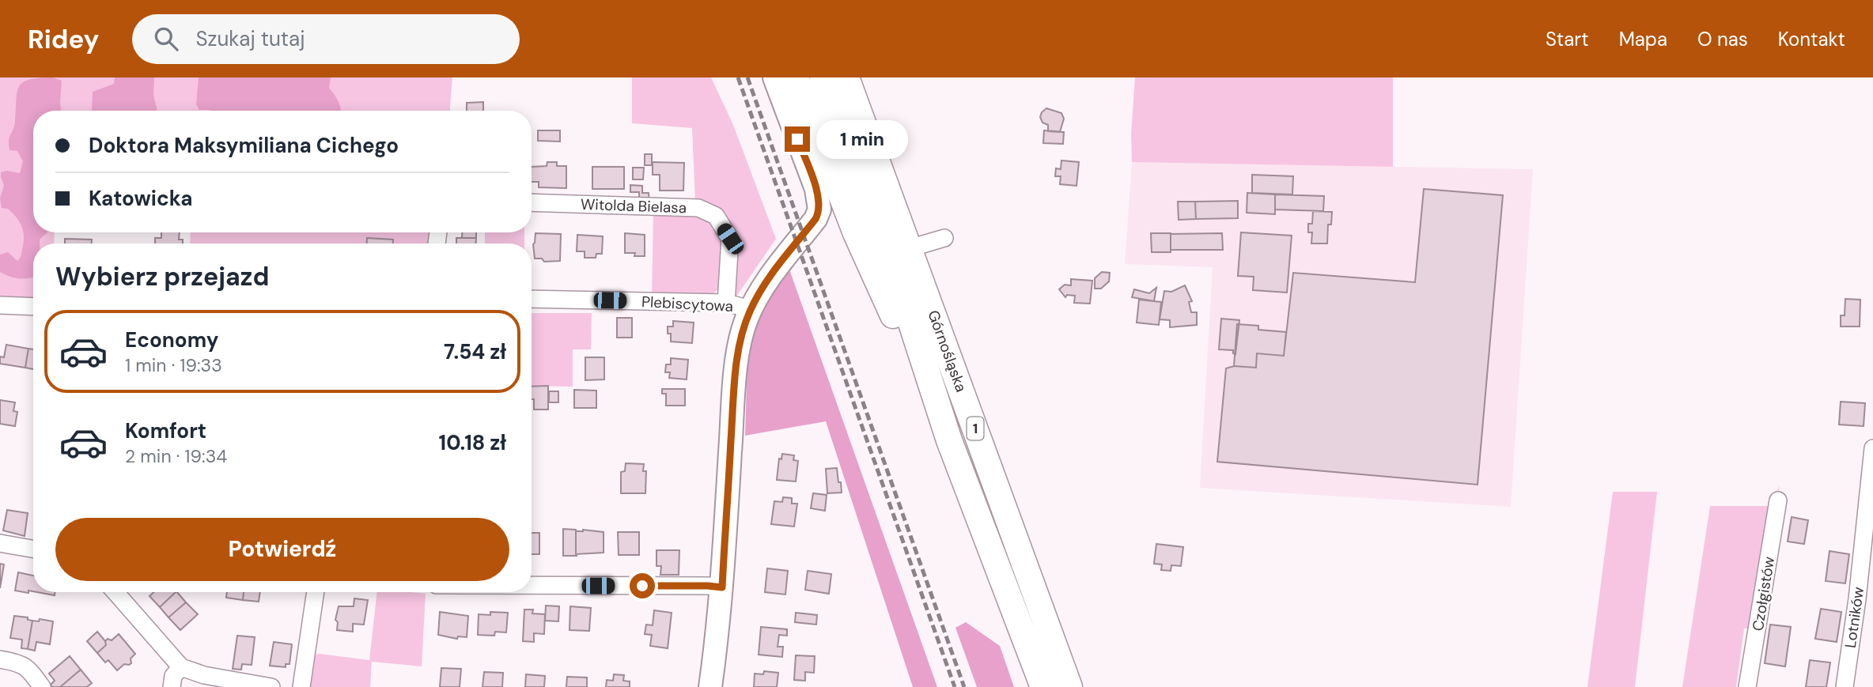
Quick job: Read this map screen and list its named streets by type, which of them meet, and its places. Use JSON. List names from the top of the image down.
{
  "streets": {
    "main road": ["Górnośląska", "1"],
    "street": [
      "Witolda Bielasa",
      "Plebiscytowa",
      "Czołgistów",
      "Lotników"
    ]
  },
  "crossings": [
    ["Witolda Bielasa", "Plebiscytowa"]
  ],
  "page": {
    "header": "Ridey",
    "search": "Szukaj tutaj",
    "nav": [
      "Start",
      "Mapa",
      "O nas",
      "Kontakt"
    ],
    "banner": ["Doktora Maksymiliana Cichego", "Katowicka"],
    "bubble": "1 min",
    "heading": "Wybierz przejazd",
    "list": [
      {
        "name": "Economy",
        "note": "1 min · 19:33",
        "value": "7.54 zł"
      },
      {
        "name": "Komfort",
        "note": "2 min · 19:34",
        "value": "10.18 zł"
      }
    ],
    "buttons": "Potwierdź"
  }
}
